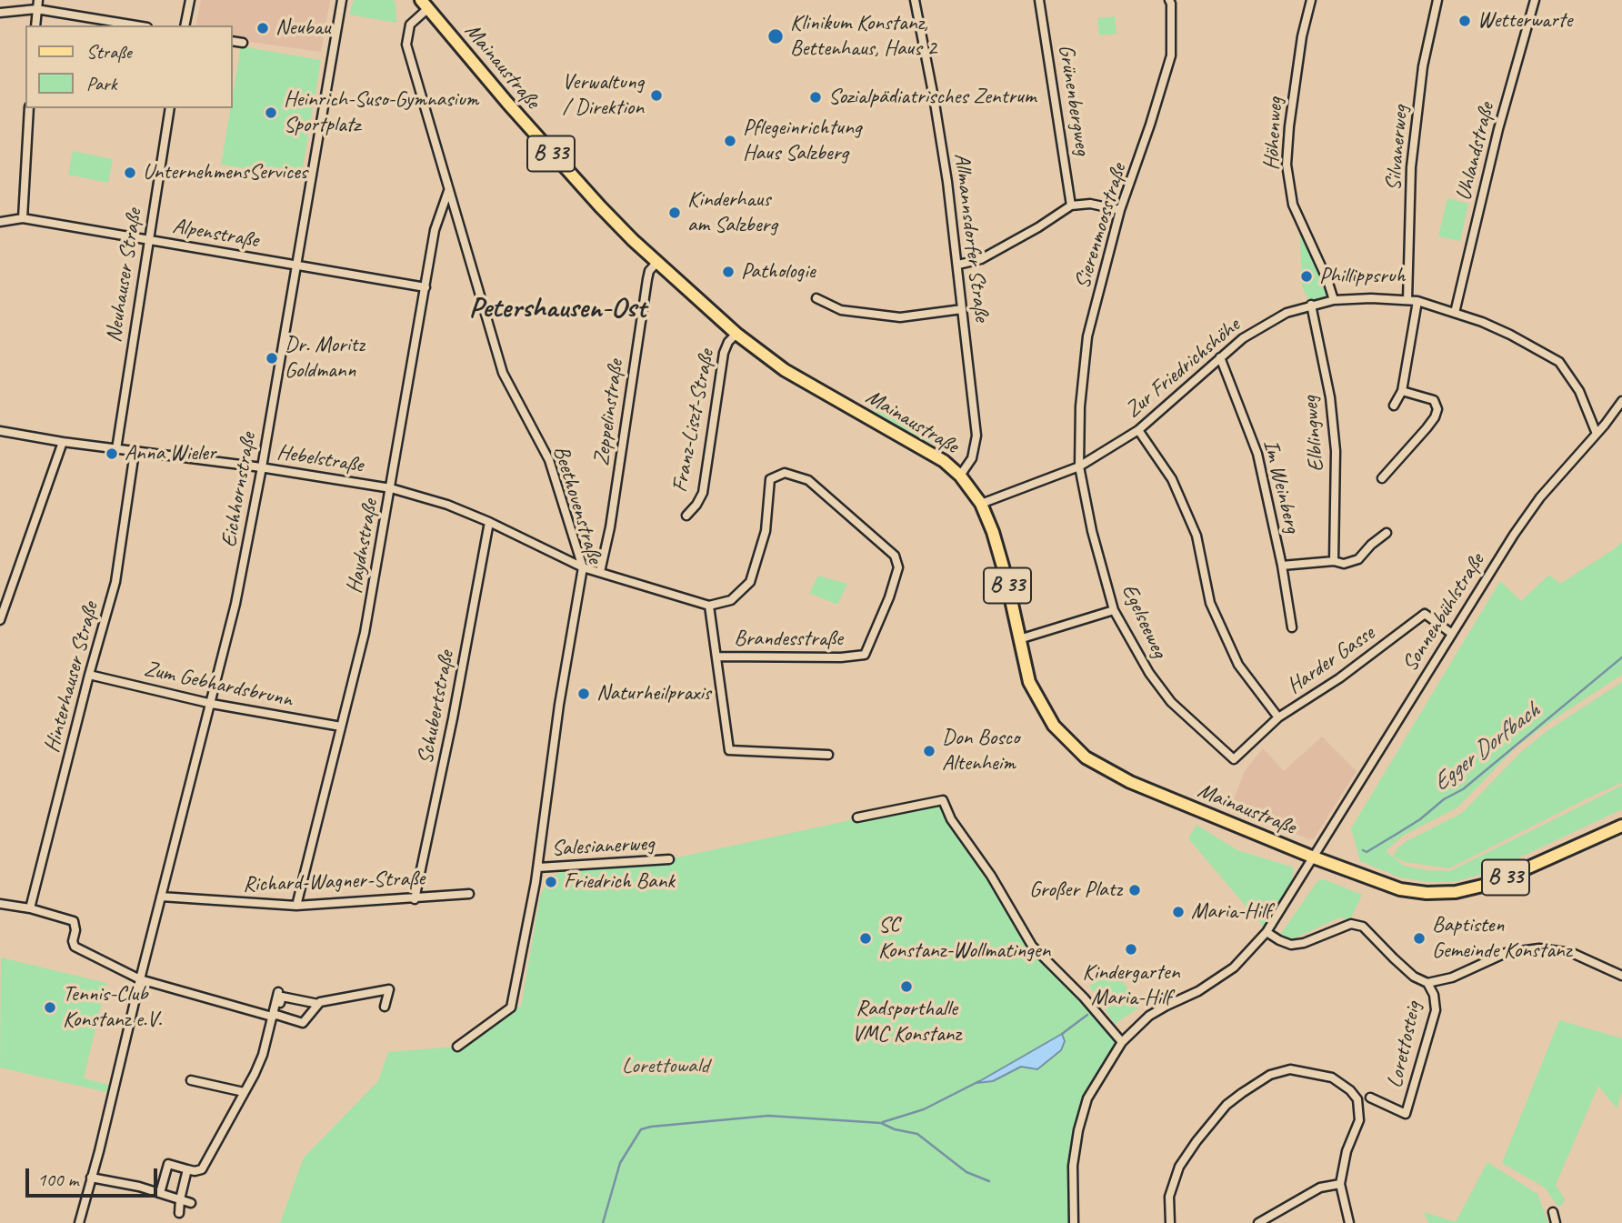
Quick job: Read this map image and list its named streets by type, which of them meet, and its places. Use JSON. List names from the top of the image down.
{
  "streets": {
    "main road": ["Mainaustraße", "B 33"],
    "street": [
      "Grünenbergweg",
      "Höhenweg",
      "Silvanerweg",
      "Uhlandstraße",
      "Sierenmoosstraße",
      "Alpenstraße",
      "Allmannsdorfer Straße",
      "Neuhauser Straße",
      "Zur Friedrichshöhe",
      "Zeppelinstraße",
      "Franz-Liszt-Straße",
      "Elblingweg",
      "Hebelstraße",
      "Im Weinberg",
      "Eichhornstraße",
      "Beethovenstraße",
      "Haydnstraße",
      "Sonnenbühlstraße",
      "Egelseeweg",
      "Brandesstraße",
      "Harder Gasse",
      "Hinterhauser Straße",
      "Zum Gebhardsbrunn",
      "Schubertstraße",
      "Salesianerweg",
      "Richard-Wagner-Straße",
      "Lorettosteig"
    ]
  },
  "crossings": [
    ["Mainaustraße", "Allmannsdorfer Straße"],
    ["Mainaustraße", "Zur Friedrichshöhe"],
    ["Mainaustraße", "Zeppelinstraße"],
    ["Mainaustraße", "Franz-Liszt-Straße"],
    ["Mainaustraße", "Beethovenstraße"],
    ["Mainaustraße", "Sonnenbühlstraße"],
    ["Höhenweg", "Zur Friedrichshöhe"],
    ["Silvanerweg", "Zur Friedrichshöhe"],
    ["Uhlandstraße", "Zur Friedrichshöhe"],
    ["Sierenmoosstraße", "Zur Friedrichshöhe"],
    ["Sierenmoosstraße", "Egelseeweg"],
    ["Alpenstraße", "Neuhauser Straße"],
    ["Alpenstraße", "Eichhornstraße"],
    ["Alpenstraße", "Haydnstraße"],
    ["Neuhauser Straße", "Hebelstraße"],
    ["Zur Friedrichshöhe", "Elblingweg"],
    ["Zur Friedrichshöhe", "Im Weinberg"],
    ["Zur Friedrichshöhe", "Sonnenbühlstraße"],
    ["Zur Friedrichshöhe", "Egelseeweg"],
    ["Zeppelinstraße", "Hebelstraße"],
    ["Hebelstraße", "Eichhornstraße"],
    ["Hebelstraße", "Beethovenstraße"],
    ["Hebelstraße", "Haydnstraße"],
    ["Hebelstraße", "Brandesstraße"],
    ["Hebelstraße", "Hinterhauser Straße"],
    ["Hebelstraße", "Schubertstraße"],
    ["Eichhornstraße", "Zum Gebhardsbrunn"],
    ["Eichhornstraße", "Richard-Wagner-Straße"],
    ["Beethovenstraße", "Haydnstraße"],
    ["Beethovenstraße", "Salesianerweg"],
    ["Haydnstraße", "Zum Gebhardsbrunn"],
    ["Haydnstraße", "Richard-Wagner-Straße"],
    ["Sonnenbühlstraße", "Harder Gasse"],
    ["Sonnenbühlstraße", "Lorettosteig"],
    ["Egelseeweg", "Harder Gasse"],
    ["Hinterhauser Straße", "Zum Gebhardsbrunn"],
    ["Schubertstraße", "Richard-Wagner-Straße"]
  ],
  "districts": ["Petershausen-Ost"],
  "water": ["Egger Dorfbach"],
  "parks": ["Lorettowald"],
  "places": [
    "Wetterwarte",
    "Neubau",
    "Klinikum Konstanz, Bettenhaus, Haus 2",
    "Verwaltung / Direktion",
    "Sozialpädiatrisches Zentrum",
    "Heinrich-Suso-Gymnasium Sportplatz",
    "Pflegeinrichtung Haus Salzberg",
    "UnternehmensServices",
    "Kinderhaus am Salzberg",
    "Pathologie",
    "Phillippsruh",
    "Dr. Moritz Goldmann",
    "Anna Wieler",
    "Naturheilpraxis",
    "Don Bosco Altenheim",
    "Friedrich Bank",
    "Großer Platz",
    "Maria-Hilf",
    "SC Konstanz-Wollmatingen",
    "Baptisten Gemeinde Konstanz",
    "Kindergarten Maria-Hilf",
    "Radsporthalle VMC Konstanz",
    "Tennis-Club Konstanz e.V."
  ],
  "legend": ["Straße", "Park"],
  "scale_bar": "100 m"
}
